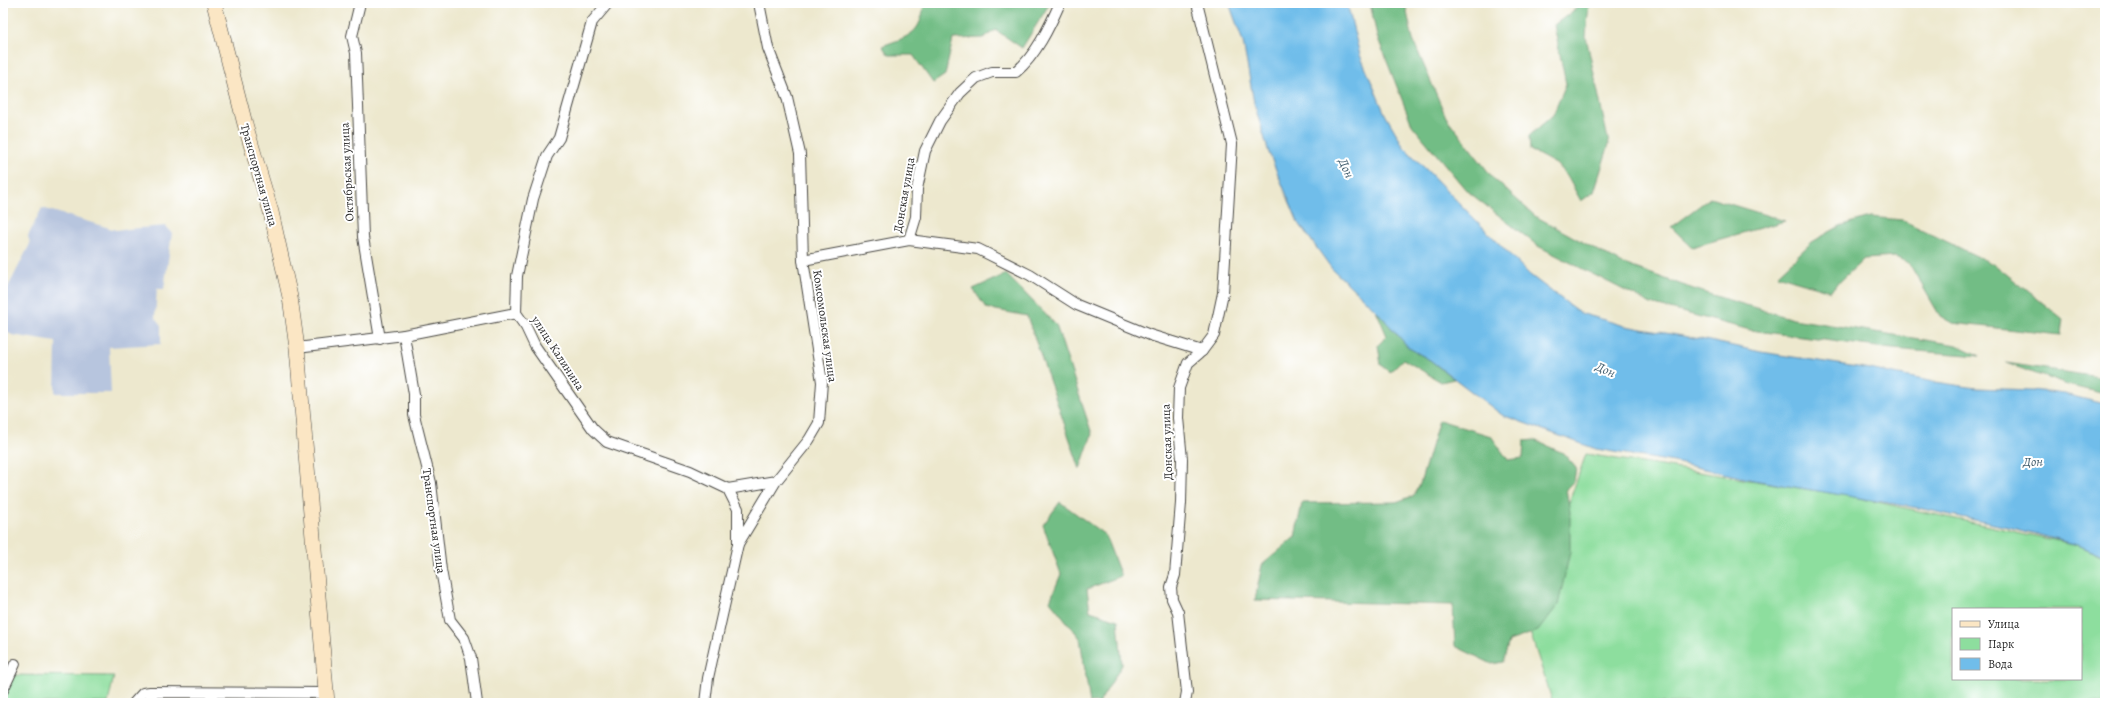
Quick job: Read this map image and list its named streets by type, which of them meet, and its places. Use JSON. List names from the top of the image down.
{
  "streets": {
    "main road": ["Транспортная улица"],
    "street": [
      "Октябрьская улица",
      "Донская улица",
      "Комсомольская улица",
      "улица Калинина"
    ]
  },
  "water": ["Дон"],
  "legend": ["Улица", "Парк", "Вода"]
}
